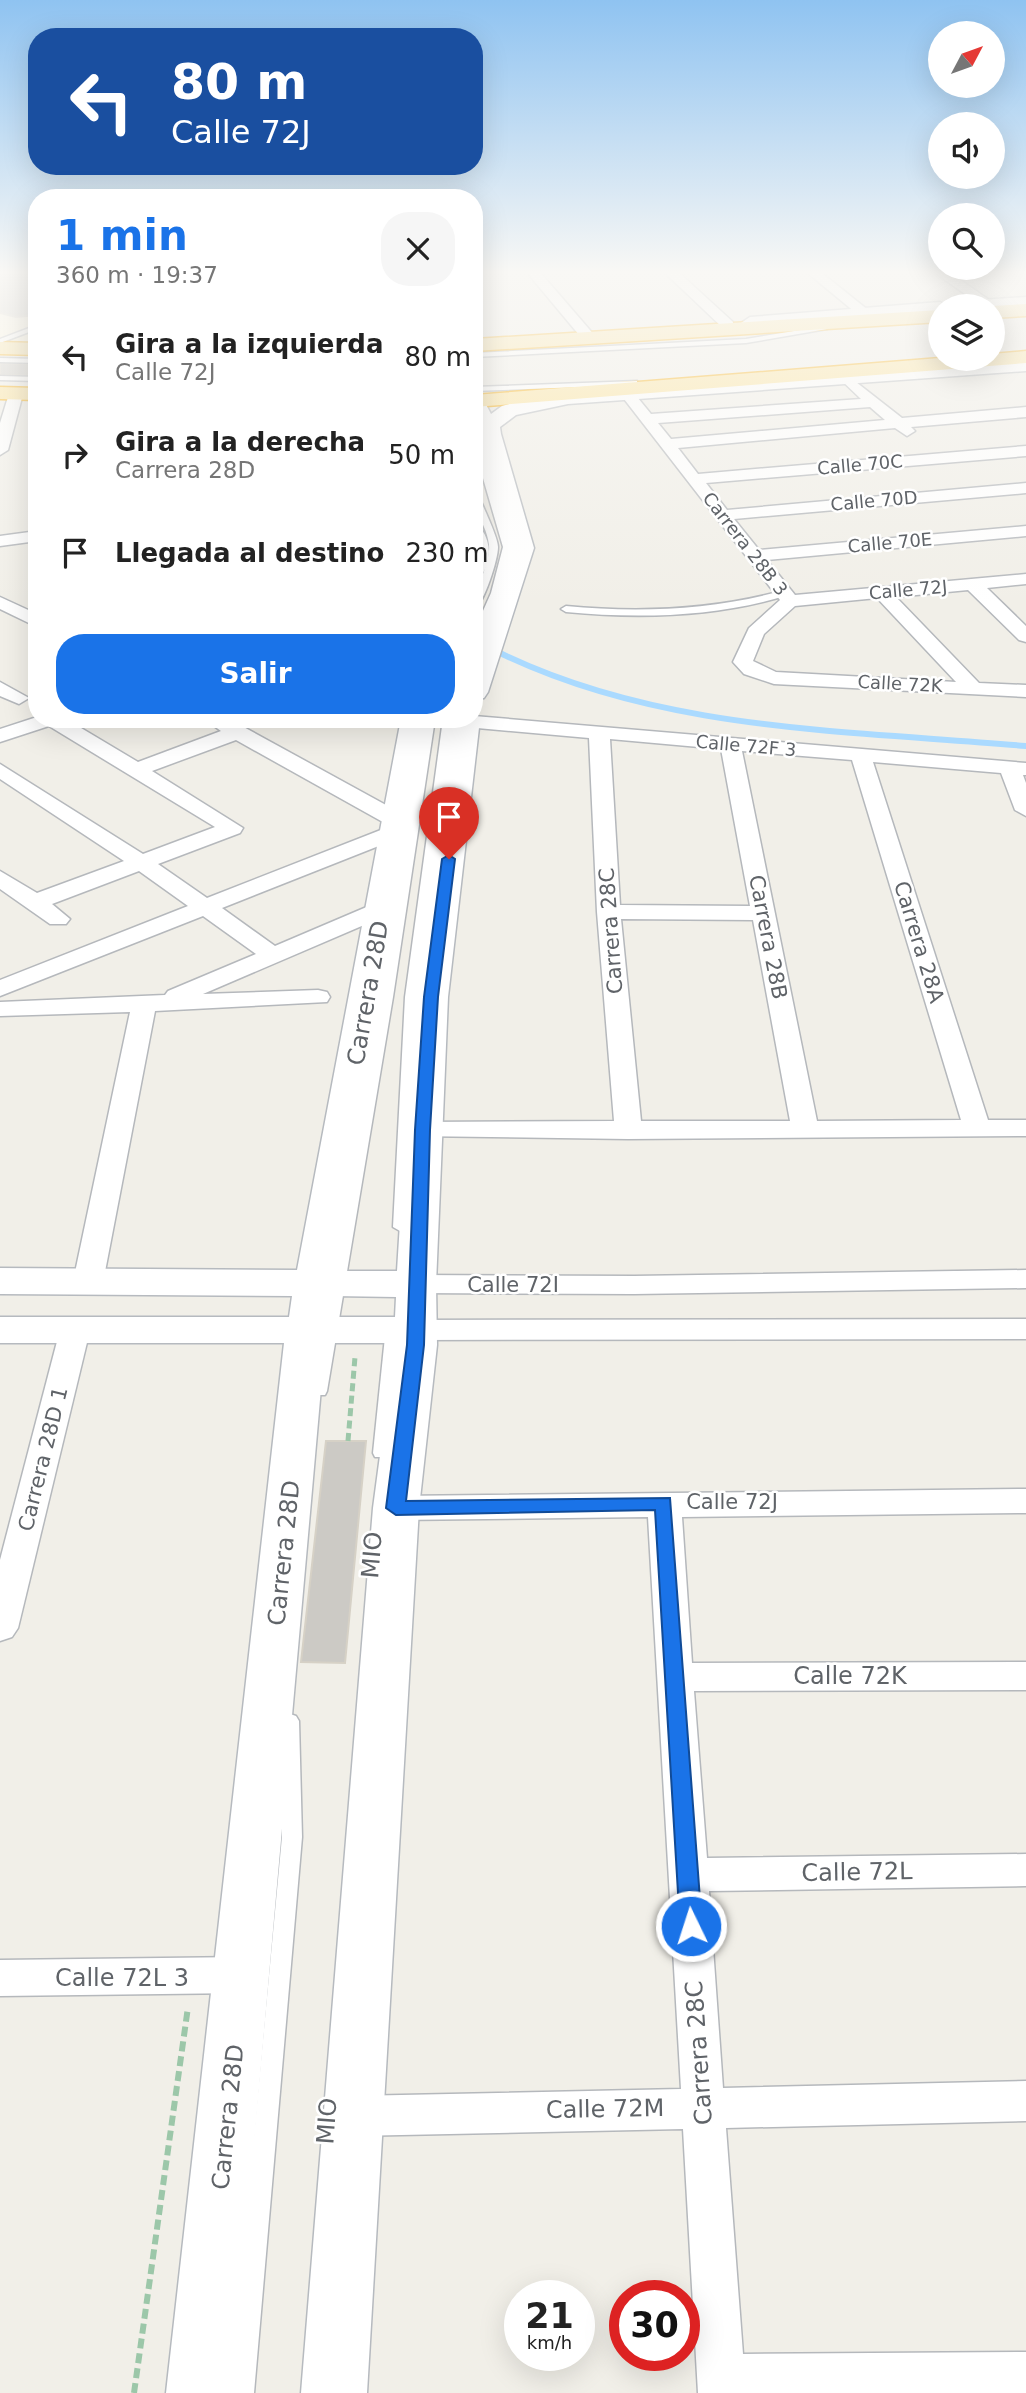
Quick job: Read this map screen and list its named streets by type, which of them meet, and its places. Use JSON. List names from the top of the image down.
{
  "streets": {
    "street": [
      "Calle 70C",
      "Calle 70D",
      "Calle 70E",
      "Carrera 28B 3",
      "Calle 72J",
      "Calle 72K",
      "Calle 72F 3",
      "Carrera 28C",
      "Carrera 28B",
      "Carrera 28A",
      "Carrera 28D",
      "Calle 72I",
      "Carrera 28D 1",
      "Calle 72L",
      "Calle 72L 3",
      "Calle 72M"
    ]
  },
  "crossings": [
    ["Calle 70C", "Carrera 28B 3"],
    ["Calle 70D", "Carrera 28B 3"],
    ["Calle 70E", "Carrera 28B 3"],
    ["Carrera 28B 3", "Calle 72J"],
    ["Carrera 28B 3", "Calle 72K"],
    ["Calle 72J", "Carrera 28C"],
    ["Calle 72K", "Carrera 28C"],
    ["Calle 72F 3", "Carrera 28C"],
    ["Calle 72F 3", "Carrera 28B"],
    ["Calle 72F 3", "Carrera 28A"],
    ["Carrera 28C", "Calle 72L"],
    ["Carrera 28C", "Calle 72M"],
    ["Carrera 28D", "Calle 72I"],
    ["Carrera 28D", "Calle 72L 3"],
    ["Calle 72I", "Carrera 28D 1"]
  ],
  "north": "top right",
  "page": {
    "turn": ["80 m", "Calle 72J"],
    "heading": ["1 min", "360 m · 19:37"],
    "list": [
      {
        "name": "Gira a la izquierda",
        "note": "Calle 72J",
        "value": "80 m"
      },
      {
        "name": "Gira a la derecha",
        "note": "Carrera 28D",
        "value": "50 m"
      },
      {
        "name": "Llegada al destino",
        "value": "230 m"
      }
    ],
    "buttons": "Salir",
    "speed": "21 km/h",
    "limit": "30"
  }
}
